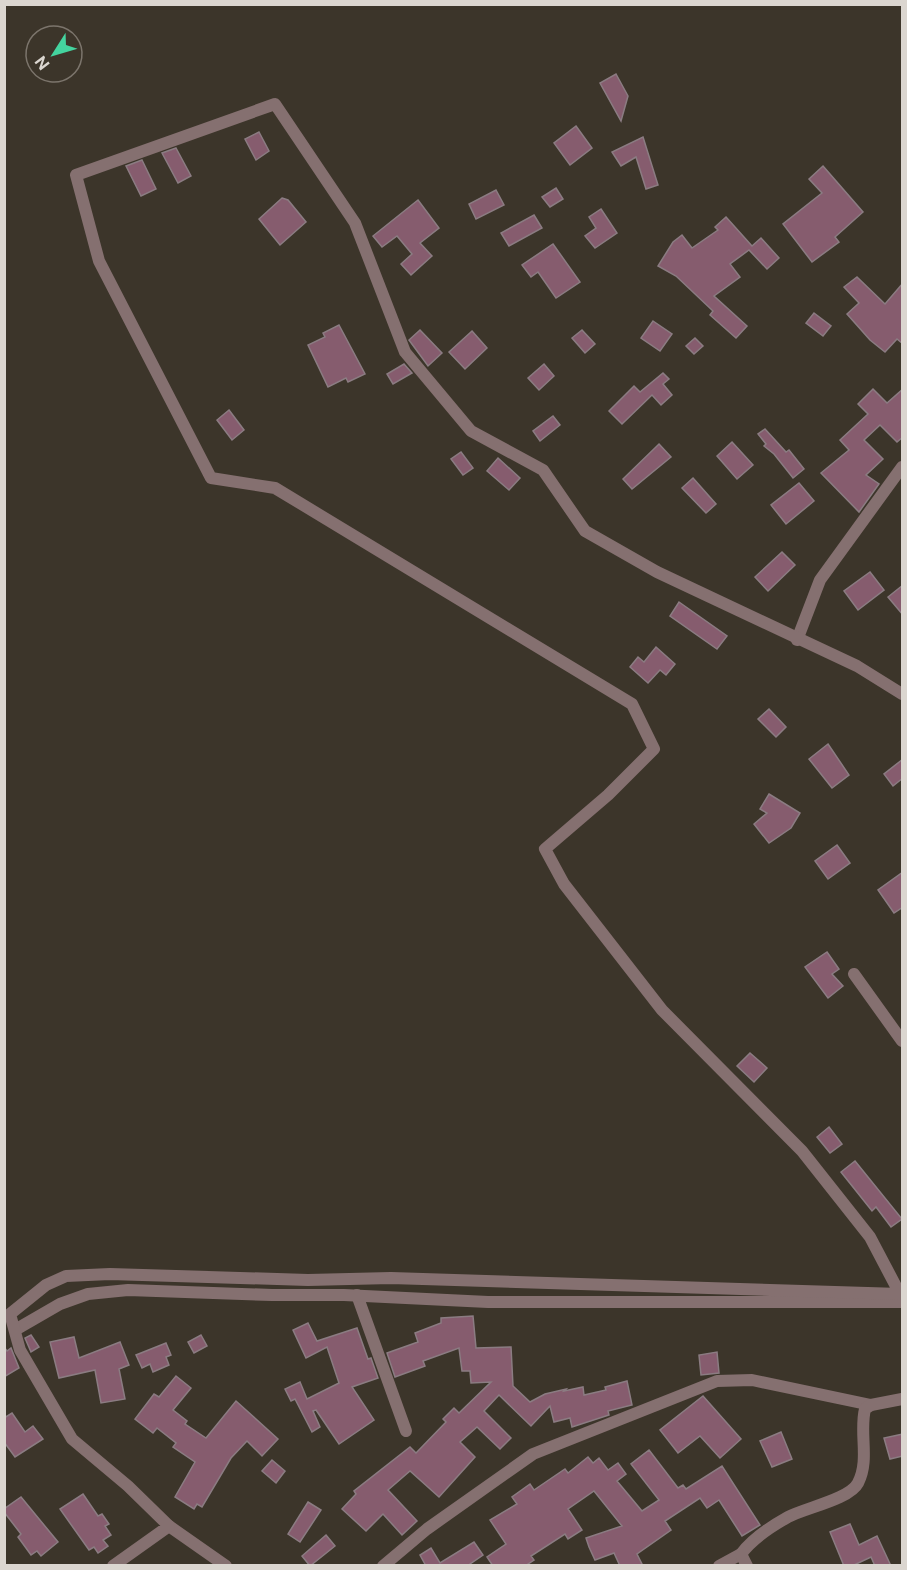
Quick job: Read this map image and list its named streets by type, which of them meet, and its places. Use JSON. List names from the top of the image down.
{
  "north": "bottom left"
}
